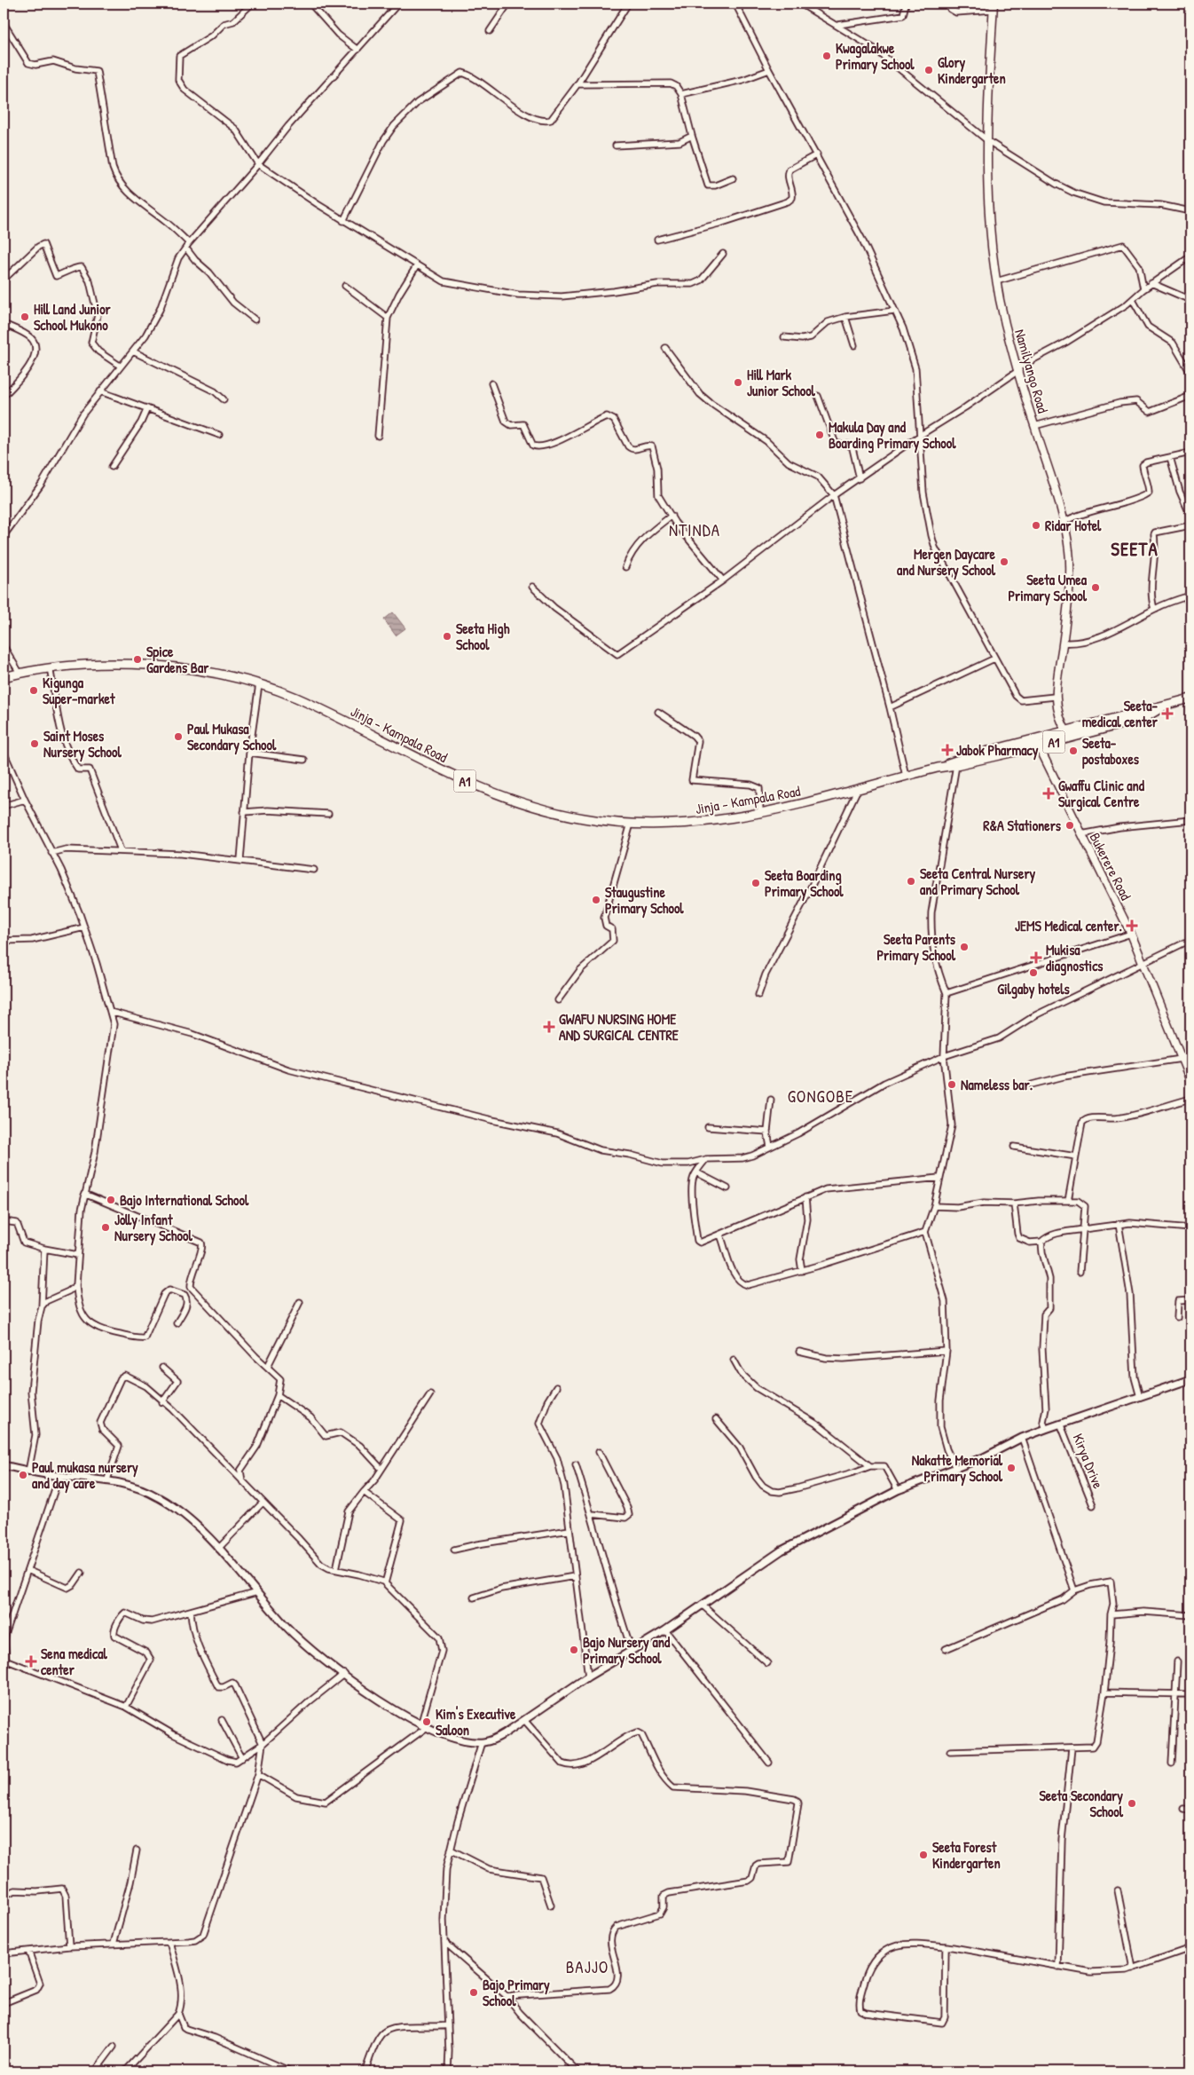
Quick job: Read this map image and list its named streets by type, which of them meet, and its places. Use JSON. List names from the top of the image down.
{
  "streets": {
    "highway": ["Jinja - Kampala Road", "A1"],
    "main road": ["Namilyango Road", "Bukerere Road"],
    "street": ["Kirya Drive"]
  },
  "crossings": [
    ["Namilyango Road", "Jinja - Kampala Road"],
    ["Jinja - Kampala Road", "Bukerere Road"]
  ],
  "districts": [
    "NTINDA",
    "SEETA",
    "GONGOBE",
    "BAJJO"
  ],
  "places": {
    "other": [
      "Kwagalakwe Primary School",
      "Glory Kindergarten",
      "Hill Land Junior School Mukono",
      "Hill Mark Junior School",
      "Makula Day and Boarding Primary School",
      "Ridar Hotel",
      "Mergen Daycare and Nursery School",
      "Seeta Umea Primary School",
      "Seeta High School",
      "Spice Gardens Bar",
      "Kigunga Super-market",
      "Paul Mukasa Secondary School",
      "Saint Moses Nursery School",
      "Seeta- postaboxes",
      "R&A Stationers",
      "Seeta Central Nursery and Primary School",
      "Seeta Boarding Primary School",
      "Staugustine Primary School",
      "Seeta Parents Primary School",
      "Gilgaby hotels",
      "Nameless bar.",
      "Bajo International School",
      "Jolly Infant Nursery School",
      "Nakatte Memorial Primary School",
      "Paul mukasa nursery and day care",
      "Bajo Nursery and Primary School",
      "Kim's Executive Saloon",
      "Seeta Secondary School",
      "Seeta Forest Kindergarten",
      "Bajo Primary School"
    ],
    "health": [
      "Seeta- medical center",
      "Jabok Pharmacy",
      "Gwaffu Clinic and Surgical Centre",
      "JEMS Medical center.",
      "Mukisa diagnostics",
      "GWAFU NURSING HOME AND SURGICAL CENTRE",
      "Sena medical center"
    ]
  }
}
